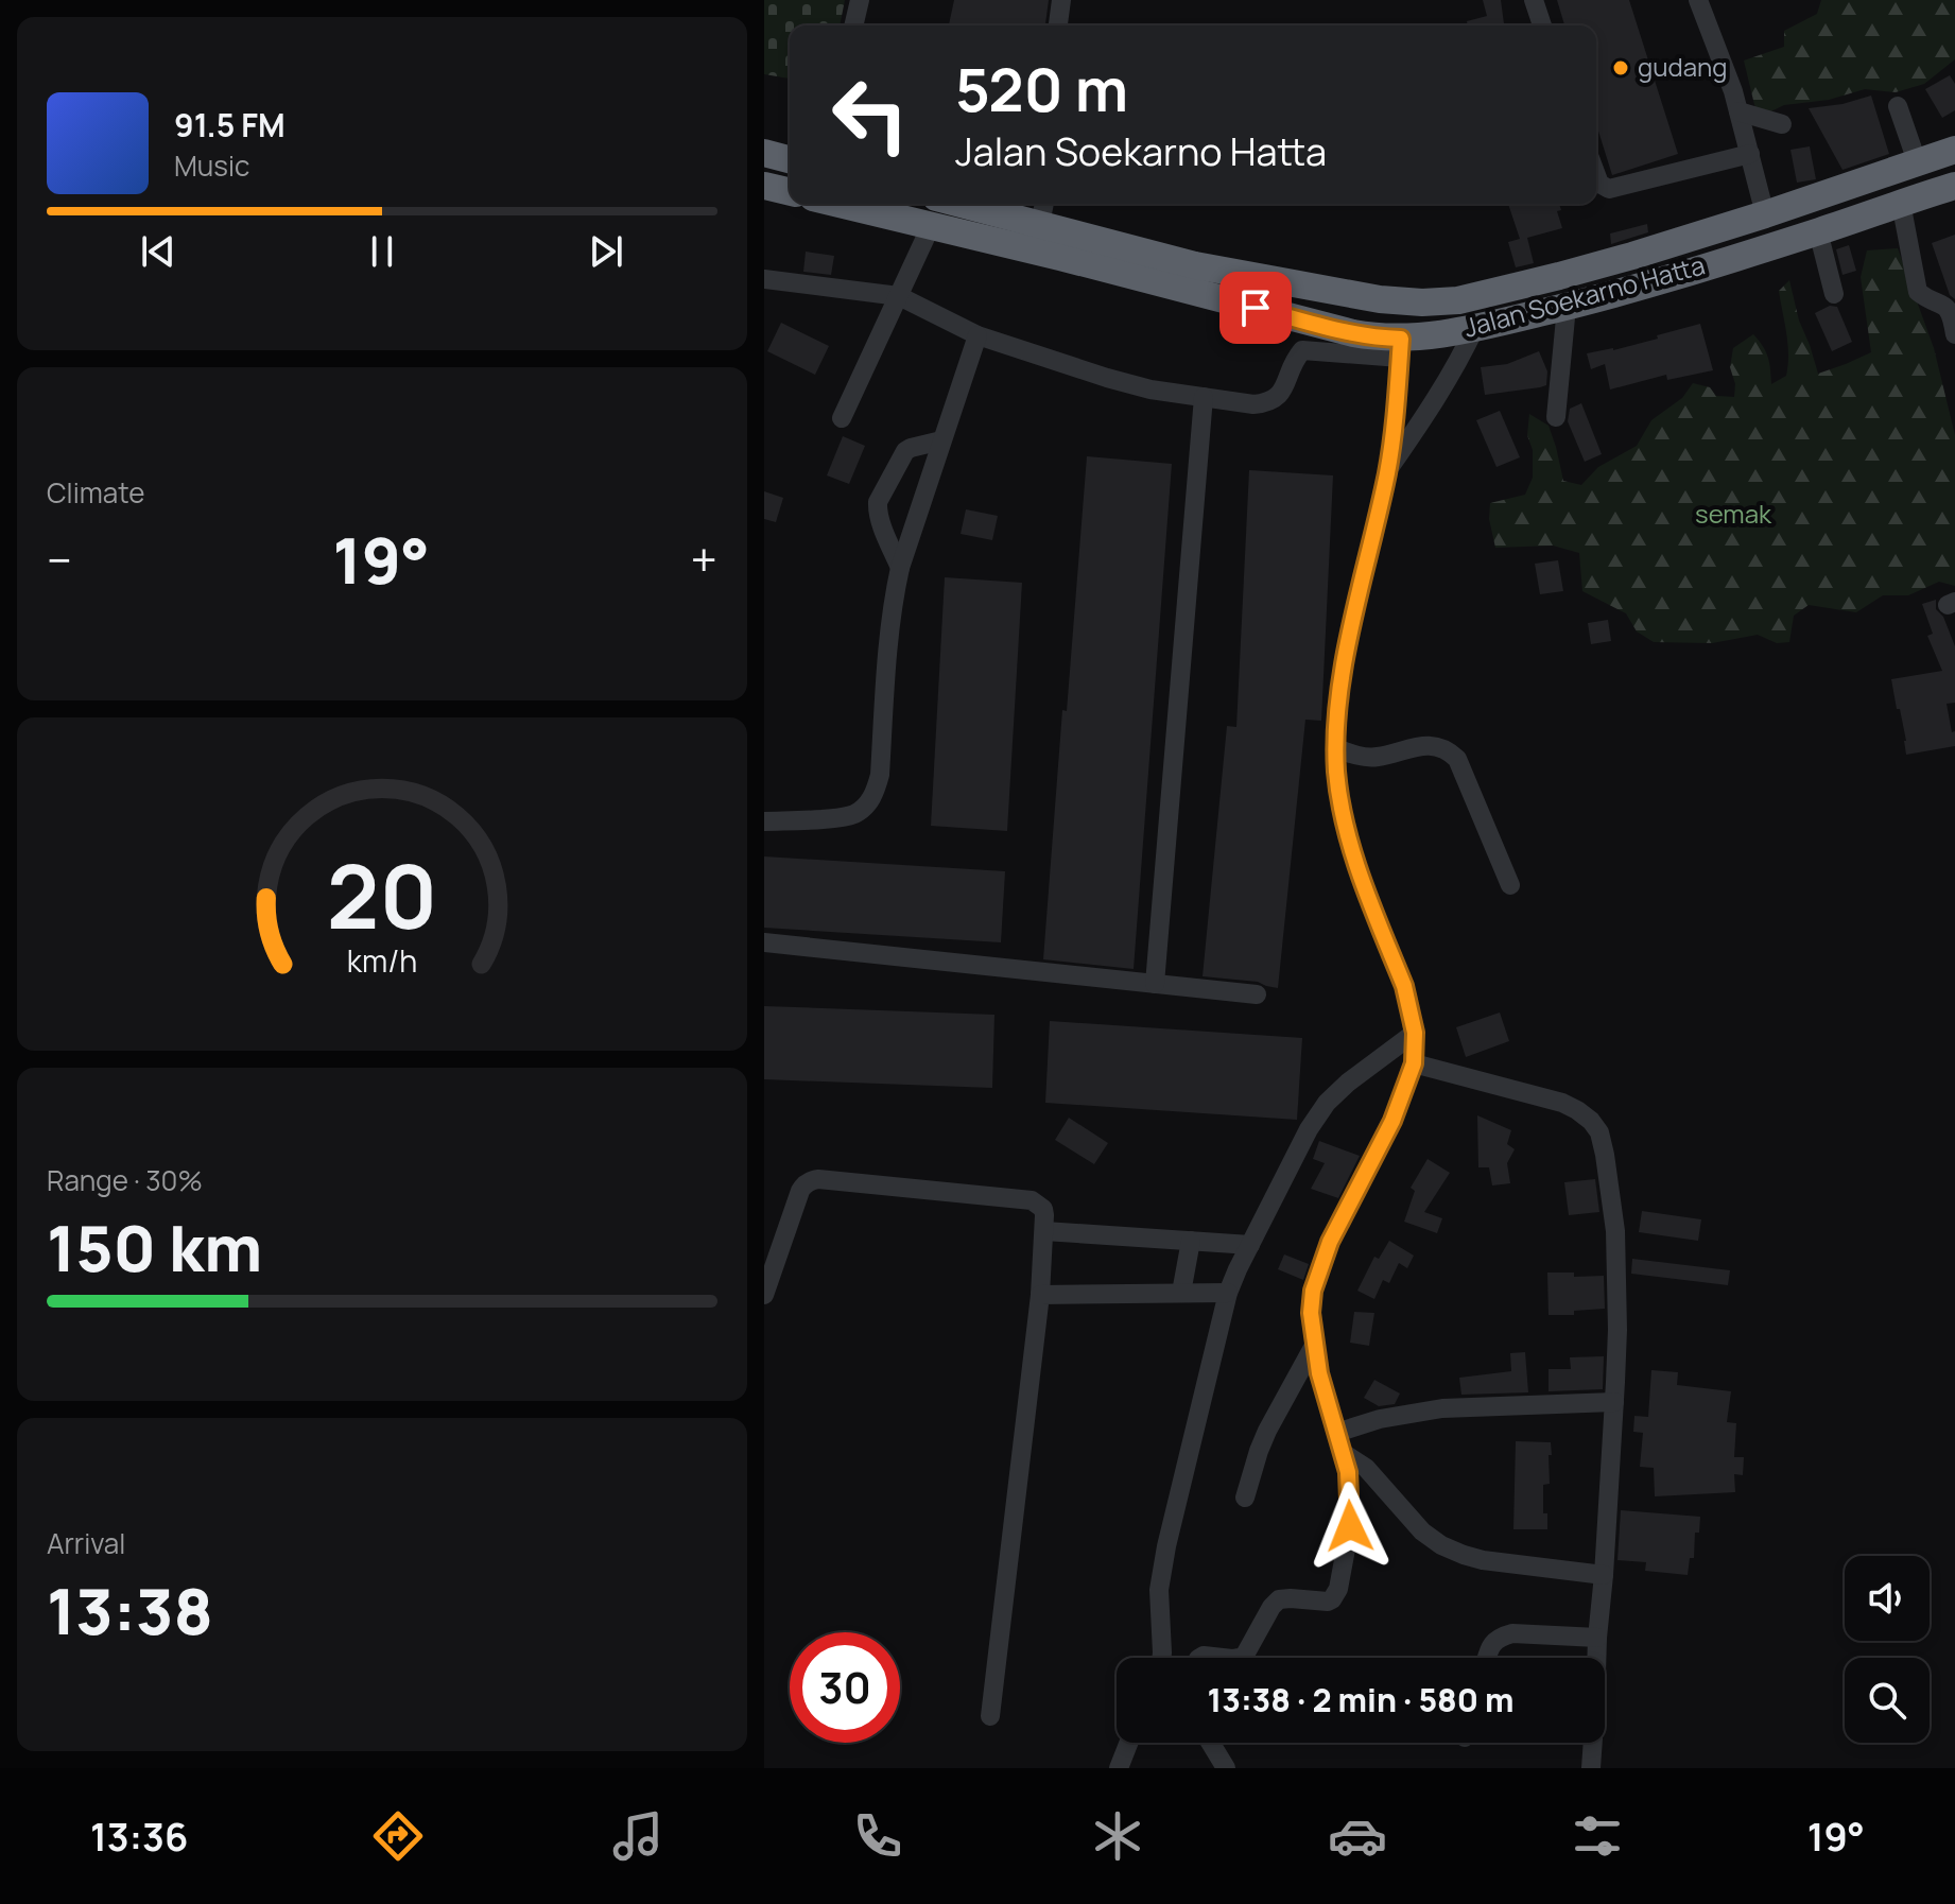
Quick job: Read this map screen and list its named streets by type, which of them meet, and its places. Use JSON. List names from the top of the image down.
{
  "streets": {
    "highway": ["Jalan Soekarno Hatta"]
  },
  "parks": ["semak"],
  "places": ["gudang"],
  "page": {
    "turn": ["520 m", "Jalan Soekarno Hatta"],
    "song": ["91.5 FM", "Music"],
    "tile": [
      "Climate",
      ["Range · 30%", "150 km"],
      ["Arrival", "13:38"]
    ],
    "heat": ["−", "19°", "+"],
    "limit": "30",
    "trip": "13:38 · 2 min · 580 m",
    "tabs": ["13:36", "19°"],
    "gauge": ["20", "km/h"]
  }
}
